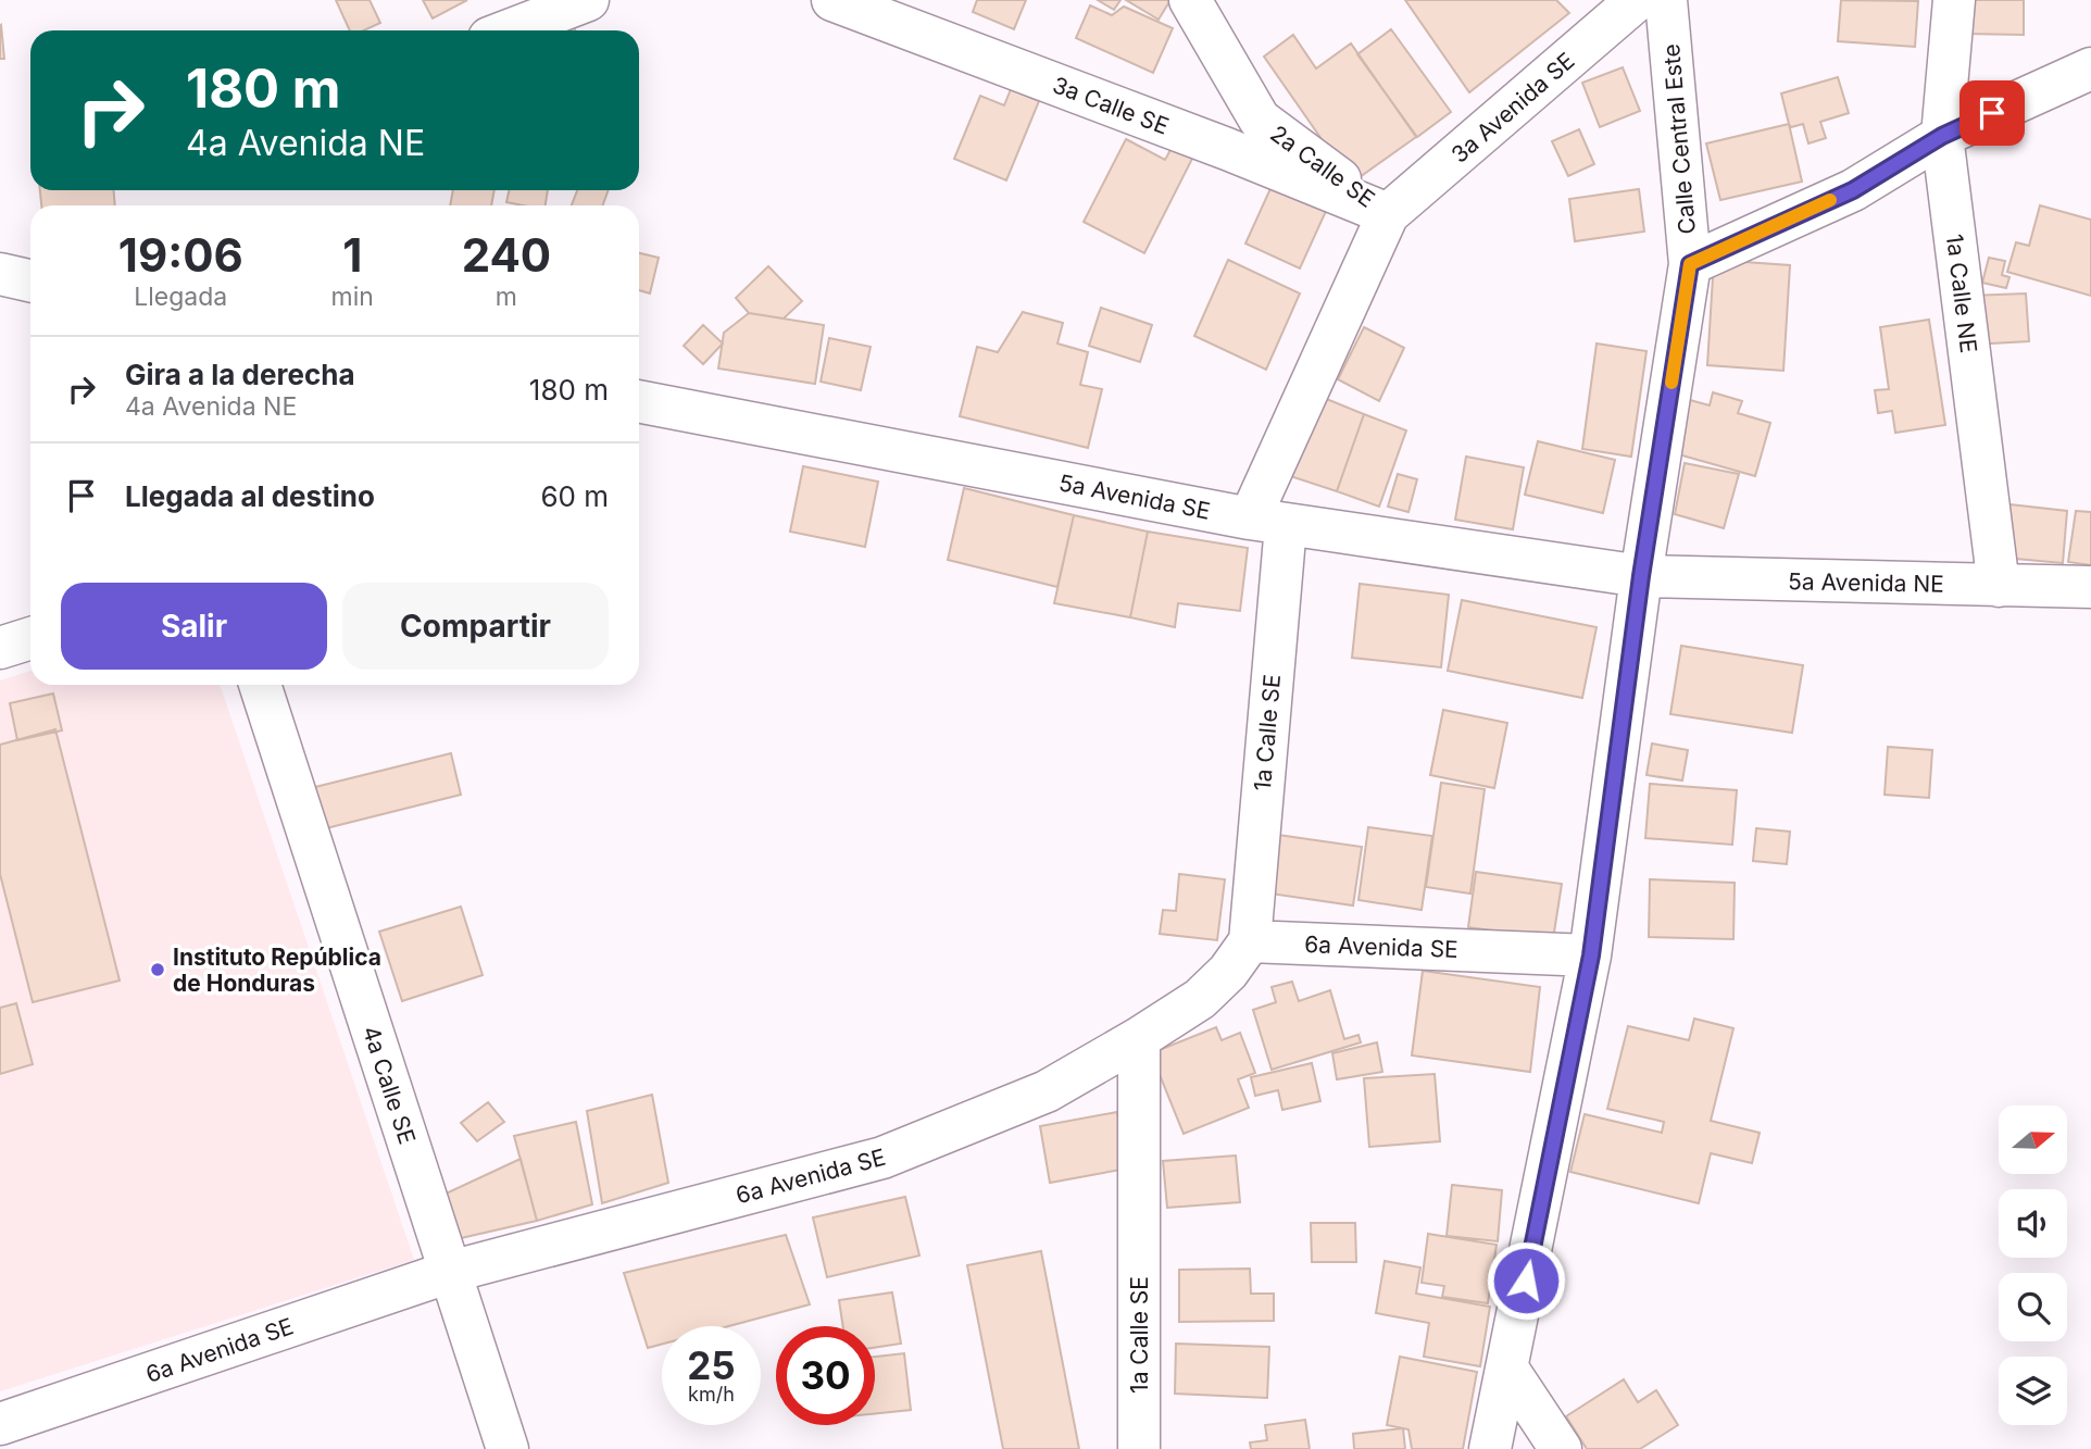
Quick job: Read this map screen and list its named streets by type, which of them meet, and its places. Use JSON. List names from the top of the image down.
{
  "streets": {
    "street": [
      "3a Calle SE",
      "3a Avenida SE",
      "Calle Central Este",
      "2a Calle SE",
      "1a Calle NE",
      "5a Avenida SE",
      "5a Avenida NE",
      "1a Calle SE",
      "6a Avenida SE",
      "4a Calle SE"
    ]
  },
  "crossings": [
    ["3a Calle SE", "3a Avenida SE"],
    ["3a Calle SE", "2a Calle SE"],
    ["3a Calle SE", "1a Calle SE"],
    ["3a Avenida SE", "2a Calle SE"],
    ["3a Avenida SE", "1a Calle SE"],
    ["Calle Central Este", "5a Avenida SE"],
    ["Calle Central Este", "5a Avenida NE"],
    ["Calle Central Este", "6a Avenida SE"],
    ["2a Calle SE", "1a Calle SE"],
    ["1a Calle NE", "5a Avenida NE"],
    ["5a Avenida SE", "5a Avenida NE"],
    ["5a Avenida SE", "1a Calle SE"],
    ["1a Calle SE", "6a Avenida SE"],
    ["6a Avenida SE", "4a Calle SE"]
  ],
  "places": ["Instituto República de Honduras"],
  "north": "right",
  "page": {
    "turn": ["180 m", "4a Avenida NE"],
    "eta": [
      "19:06",
      "Llegada",
      "1",
      "min",
      "240",
      "m"
    ],
    "list": [
      {
        "name": "Gira a la derecha",
        "note": "4a Avenida NE",
        "value": "180 m"
      },
      {
        "name": "Llegada al destino",
        "value": "60 m"
      }
    ],
    "buttons": ["Salir", "Compartir"],
    "speed": "25 km/h",
    "limit": "30"
  }
}
